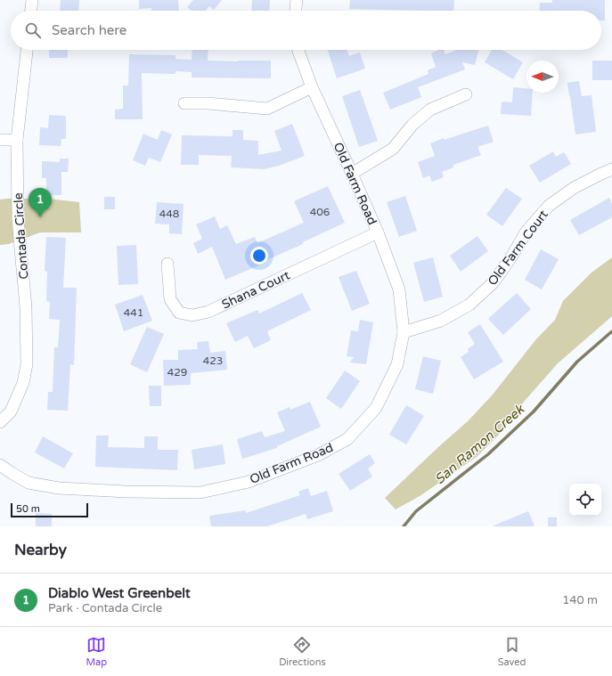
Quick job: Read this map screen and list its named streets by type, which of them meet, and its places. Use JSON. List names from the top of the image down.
{
  "streets": {
    "street": [
      "Old Farm Road",
      "Contada Circle",
      "Old Farm Court",
      "Shana Court"
    ]
  },
  "crossings": [
    ["Old Farm Road", "Old Farm Court"],
    ["Old Farm Road", "Shana Court"]
  ],
  "water": ["San Ramon Creek"],
  "house_numbers": [
    "406",
    "448",
    "441",
    "423",
    "429"
  ],
  "scale_bar": "50 m",
  "north": "left",
  "page": {
    "search": "Search here",
    "pins": "1",
    "scale": "50 m",
    "heading": "Nearby",
    "list": [
      {
        "mark": "1",
        "name": "Diablo West Greenbelt",
        "note": "Park · Contada Circle",
        "value": "140 m"
      }
    ],
    "nav": ["Map", "Directions", "Saved"]
  }
}
